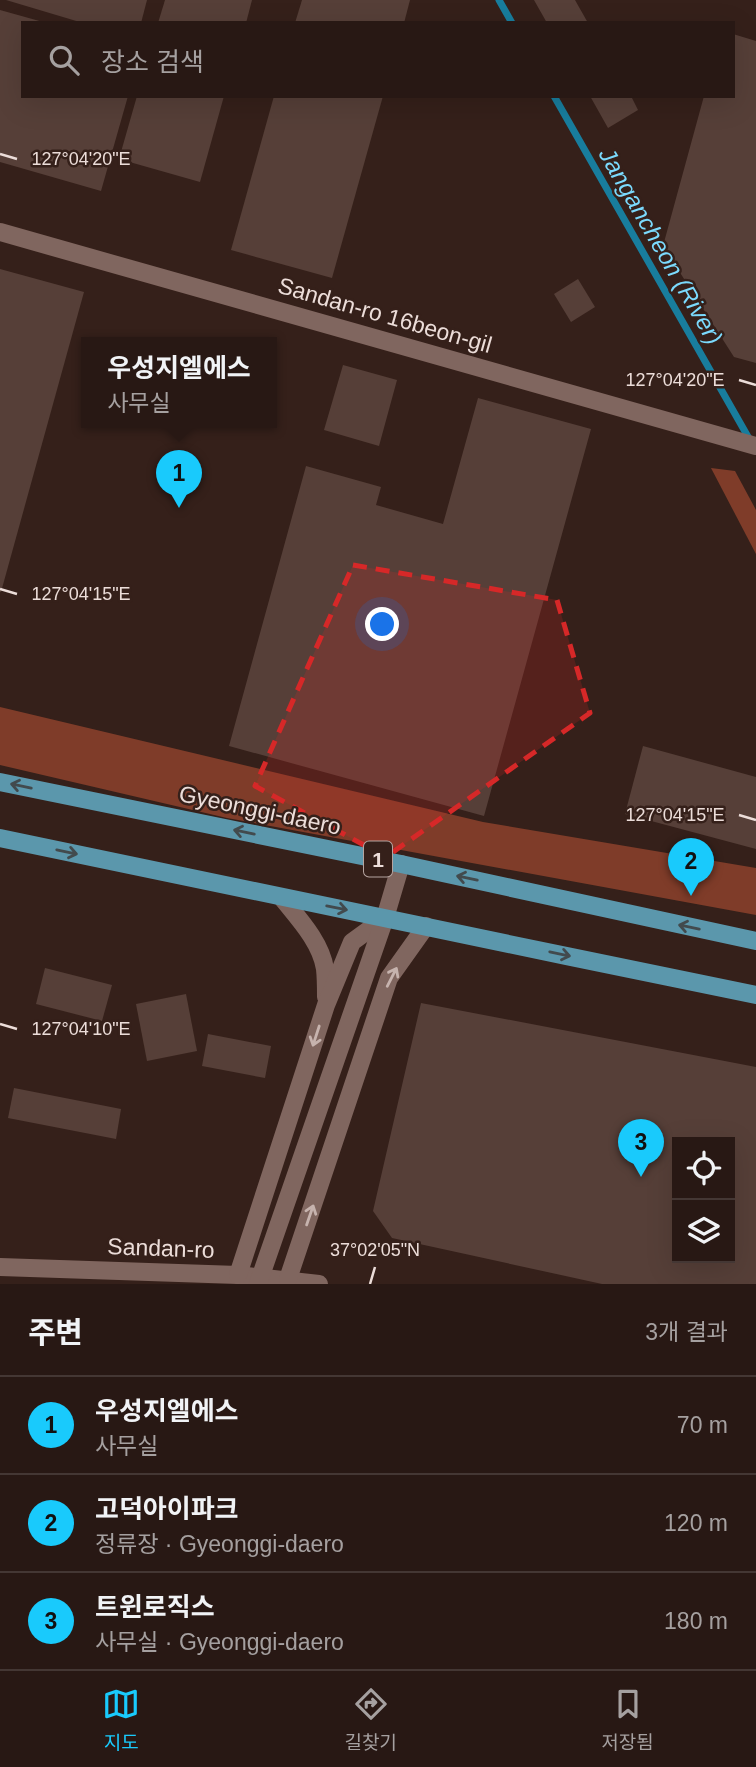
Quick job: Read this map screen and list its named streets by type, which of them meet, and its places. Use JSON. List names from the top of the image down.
{
  "streets": {
    "main road": ["Gyeonggi-daero", "1"],
    "street": ["Sandan-ro 16beon-gil", "Sandan-ro"]
  },
  "water": ["Jangancheon (River)"],
  "page": {
    "search": "장소 검색",
    "popup": ["우성지엘에스", "사무실"],
    "pins": ["1", "2", "3"],
    "heading": ["주변", "3개 결과"],
    "list": [
      {
        "mark": "1",
        "name": "우성지엘에스",
        "note": "사무실",
        "value": "70 m"
      },
      {
        "mark": "2",
        "name": "고덕아이파크",
        "note": "정류장 · Gyeonggi-daero",
        "value": "120 m"
      },
      {
        "mark": "3",
        "name": "트윈로직스",
        "note": "사무실 · Gyeonggi-daero",
        "value": "180 m"
      }
    ],
    "nav": ["지도", "길찾기", "저장됨"]
  },
  "coordinates": [
    "127°04'20\"E",
    "127°04'15\"E",
    "127°04'10\"E",
    "37°02'05\"N"
  ]
}
